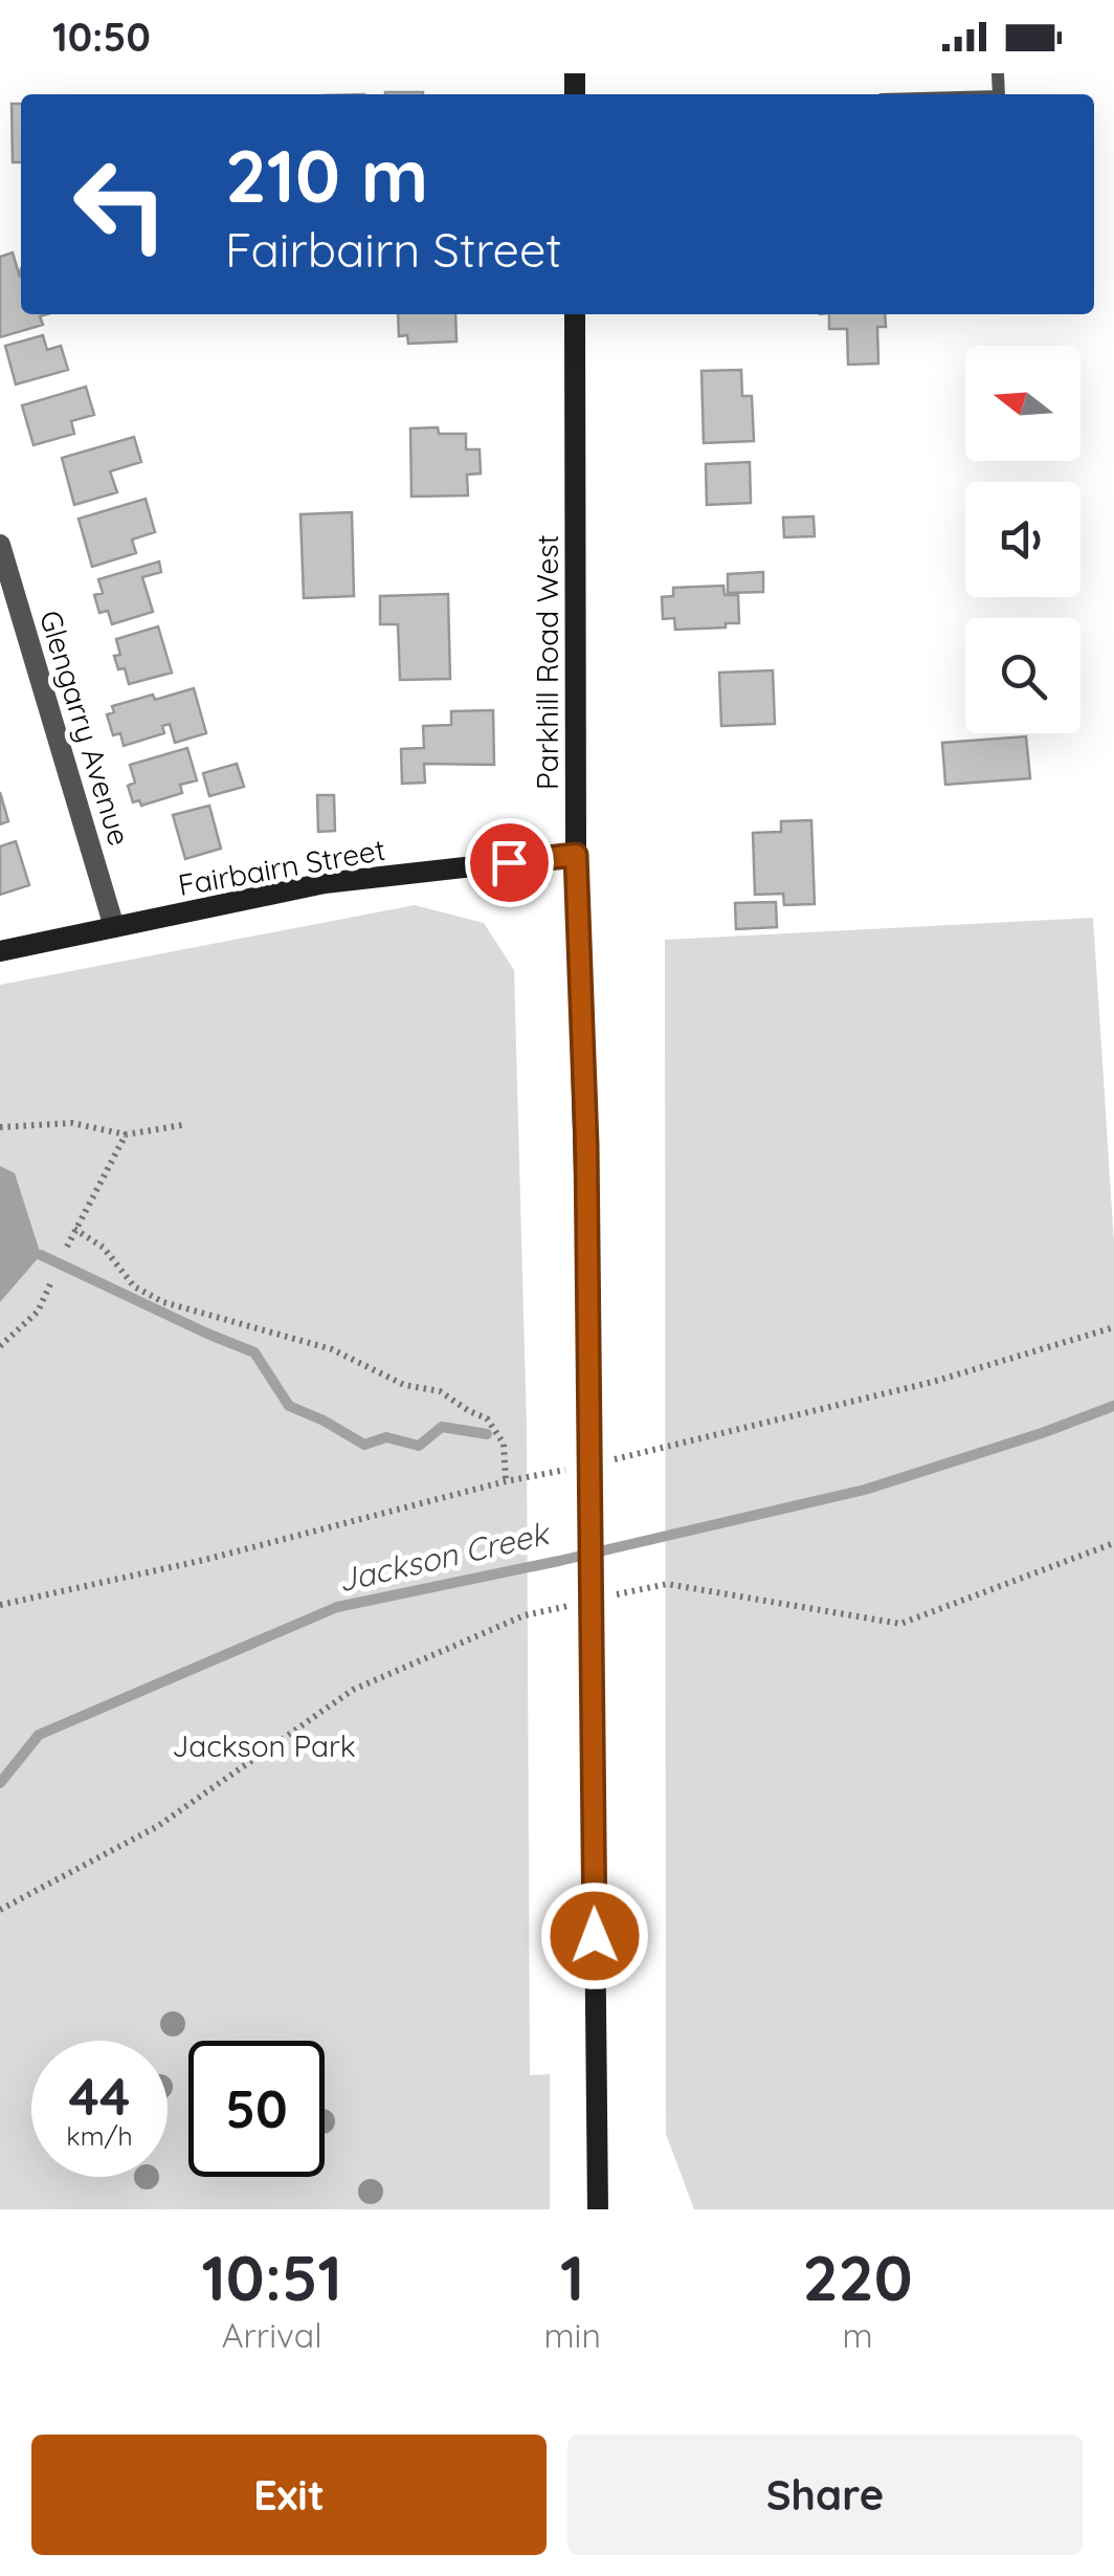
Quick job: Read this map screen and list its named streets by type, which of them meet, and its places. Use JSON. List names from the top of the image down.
{
  "streets": {
    "main road": ["Parkhill Road West", "Fairbairn Street"],
    "street": ["Glengarry Avenue"]
  },
  "crossings": [
    ["Parkhill Road West", "Fairbairn Street"],
    ["Glengarry Avenue", "Fairbairn Street"]
  ],
  "water": ["Jackson Creek"],
  "parks": ["Jackson Park"],
  "north": "left",
  "page": {
    "status": "10:50",
    "turn": ["210 m", "Fairbairn Street"],
    "speed": "44 km/h",
    "limit": "50",
    "eta": [
      "10:51",
      "Arrival",
      "1",
      "min",
      "220",
      "m"
    ],
    "buttons": ["Exit", "Share"]
  }
}
